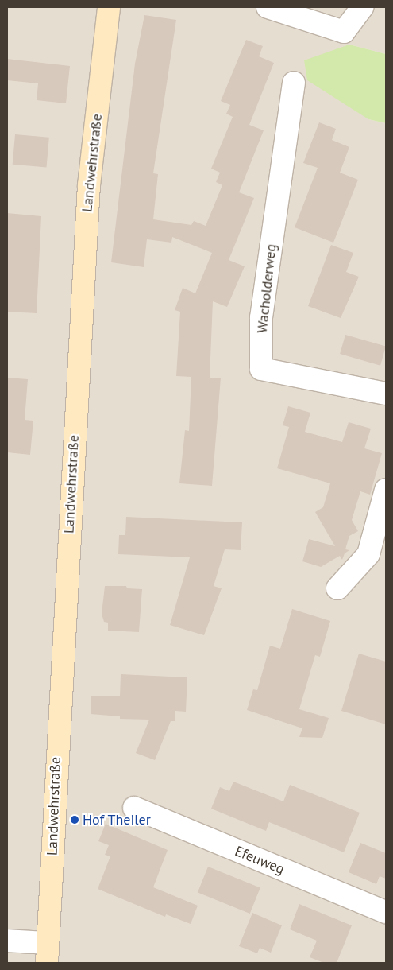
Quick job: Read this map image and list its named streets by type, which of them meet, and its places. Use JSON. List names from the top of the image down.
{
  "streets": {
    "main road": ["Landwehrstraße"],
    "street": ["Wacholderweg", "Efeuweg"]
  },
  "places": ["Hof Theiler"]
}
